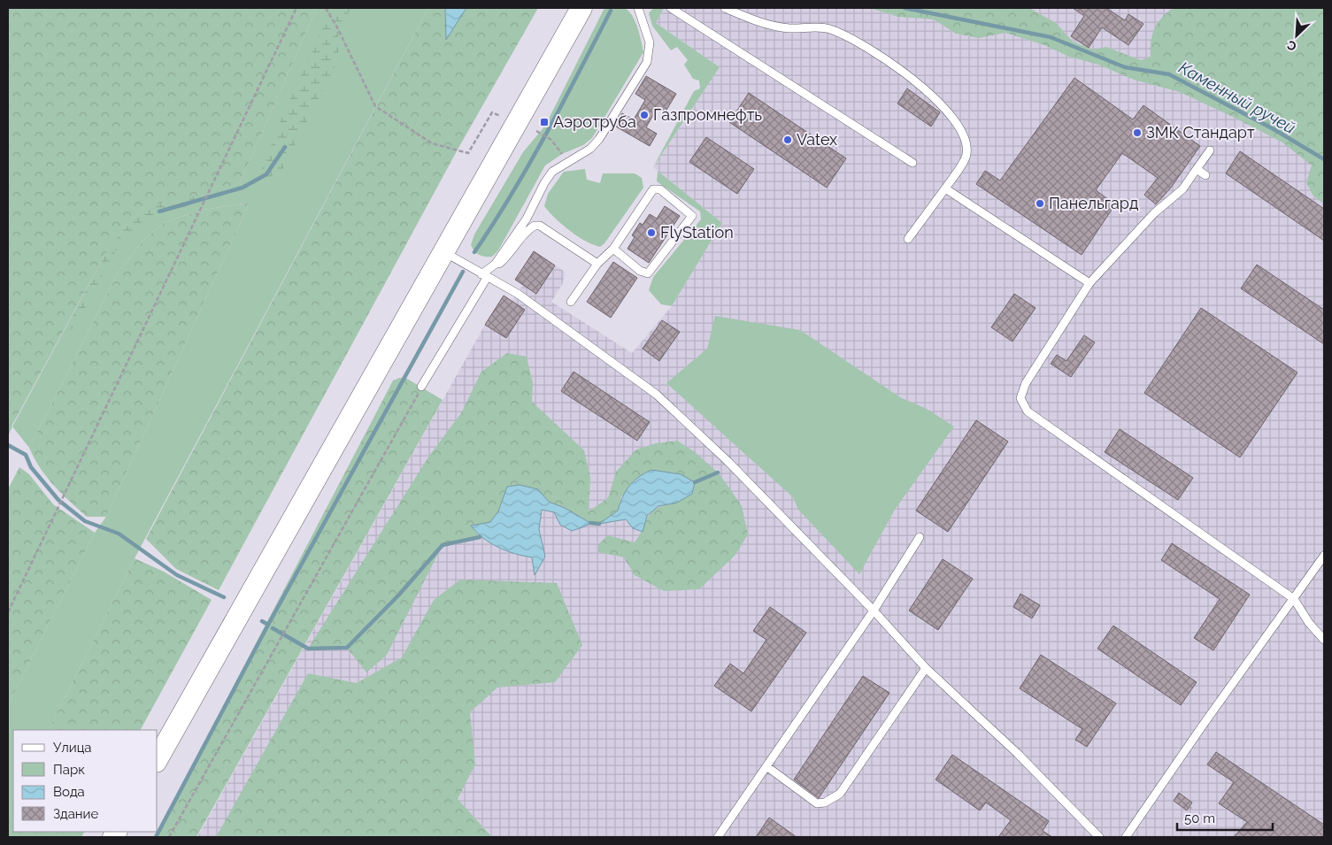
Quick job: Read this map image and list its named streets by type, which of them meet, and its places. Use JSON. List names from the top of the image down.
{
  "water": ["Каменный ручей"],
  "places": {
    "other": [
      "Газпромнефть",
      "ЗМК Стандарт",
      "Vatex",
      "Панельгард",
      "FlyStation"
    ],
    "transit": ["Аэротруба"]
  },
  "legend": [
    "Улица",
    "Парк",
    "Вода",
    "Здание"
  ],
  "scale_bar": "50 m",
  "north": "bottom left"
}
